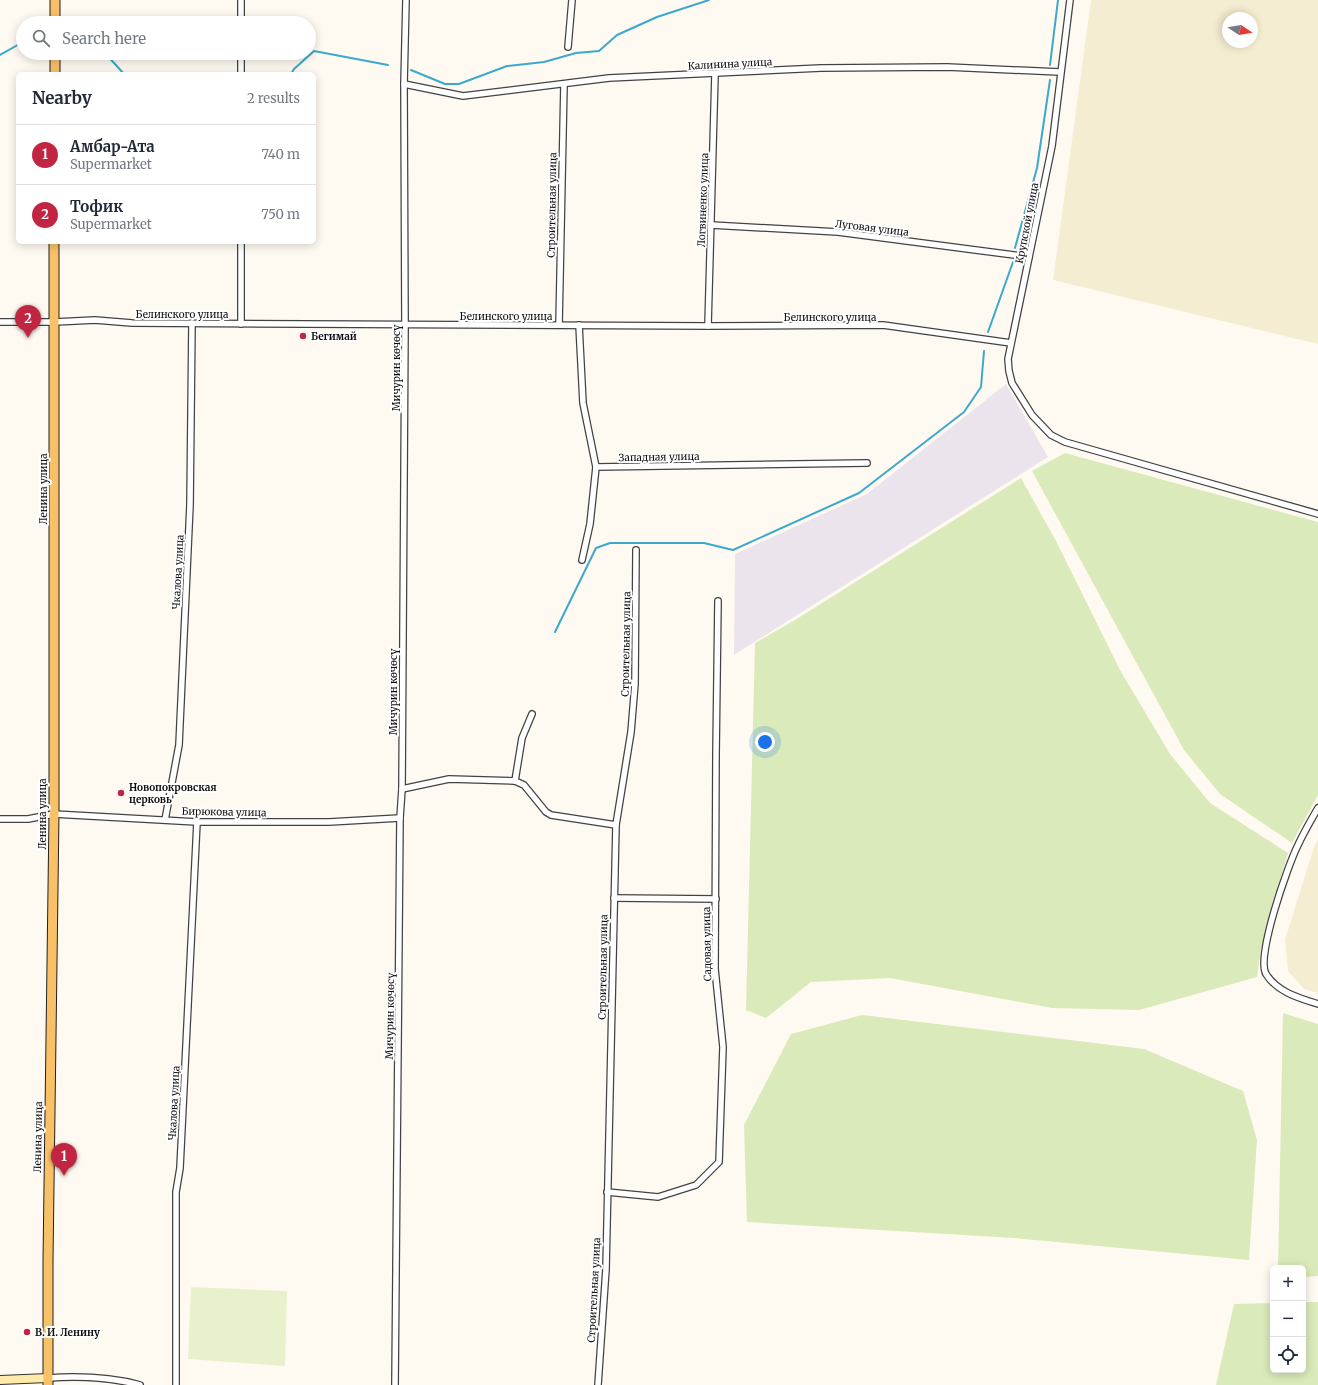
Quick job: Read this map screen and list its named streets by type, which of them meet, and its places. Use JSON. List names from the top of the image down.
{
  "streets": {
    "main road": ["Ленина улица"],
    "street": [
      "Калинина улица",
      "Логвиненко улица",
      "Строительная улица",
      "Крупской улица",
      "Луговая улица",
      "Белинского улица",
      "Мичурин көчөсү",
      "Западная улица",
      "Чкалова улица",
      "Бирюкова улица",
      "Садовая улица"
    ]
  },
  "crossings": [
    ["Калинина улица", "Логвиненко улица"],
    ["Калинина улица", "Строительная улица"],
    ["Калинина улица", "Крупской улица"],
    ["Калинина улица", "Мичурин көчөсү"],
    ["Логвиненко улица", "Луговая улица"],
    ["Логвиненко улица", "Белинского улица"],
    ["Строительная улица", "Белинского улица"],
    ["Строительная улица", "Садовая улица"],
    ["Крупской улица", "Луговая улица"],
    ["Крупской улица", "Белинского улица"],
    ["Белинского улица", "Мичурин көчөсү"],
    ["Белинского улица", "Ленина улица"],
    ["Белинского улица", "Чкалова улица"],
    ["Мичурин көчөсү", "Бирюкова улица"],
    ["Ленина улица", "Бирюкова улица"],
    ["Чкалова улица", "Бирюкова улица"]
  ],
  "places": ["Бегимай", "Новопокровская церковь", "В. И. Ленину"],
  "north": "right",
  "page": {
    "search": "Search here",
    "heading": ["Nearby", "2 results"],
    "list": [
      {
        "mark": "1",
        "name": "Амбар-Ата",
        "note": "Supermarket",
        "value": "740 m"
      },
      {
        "mark": "2",
        "name": "Тофик",
        "note": "Supermarket",
        "value": "750 m"
      }
    ],
    "pins": ["2", "1"],
    "map_buttons": ["+", "−"]
  }
}
